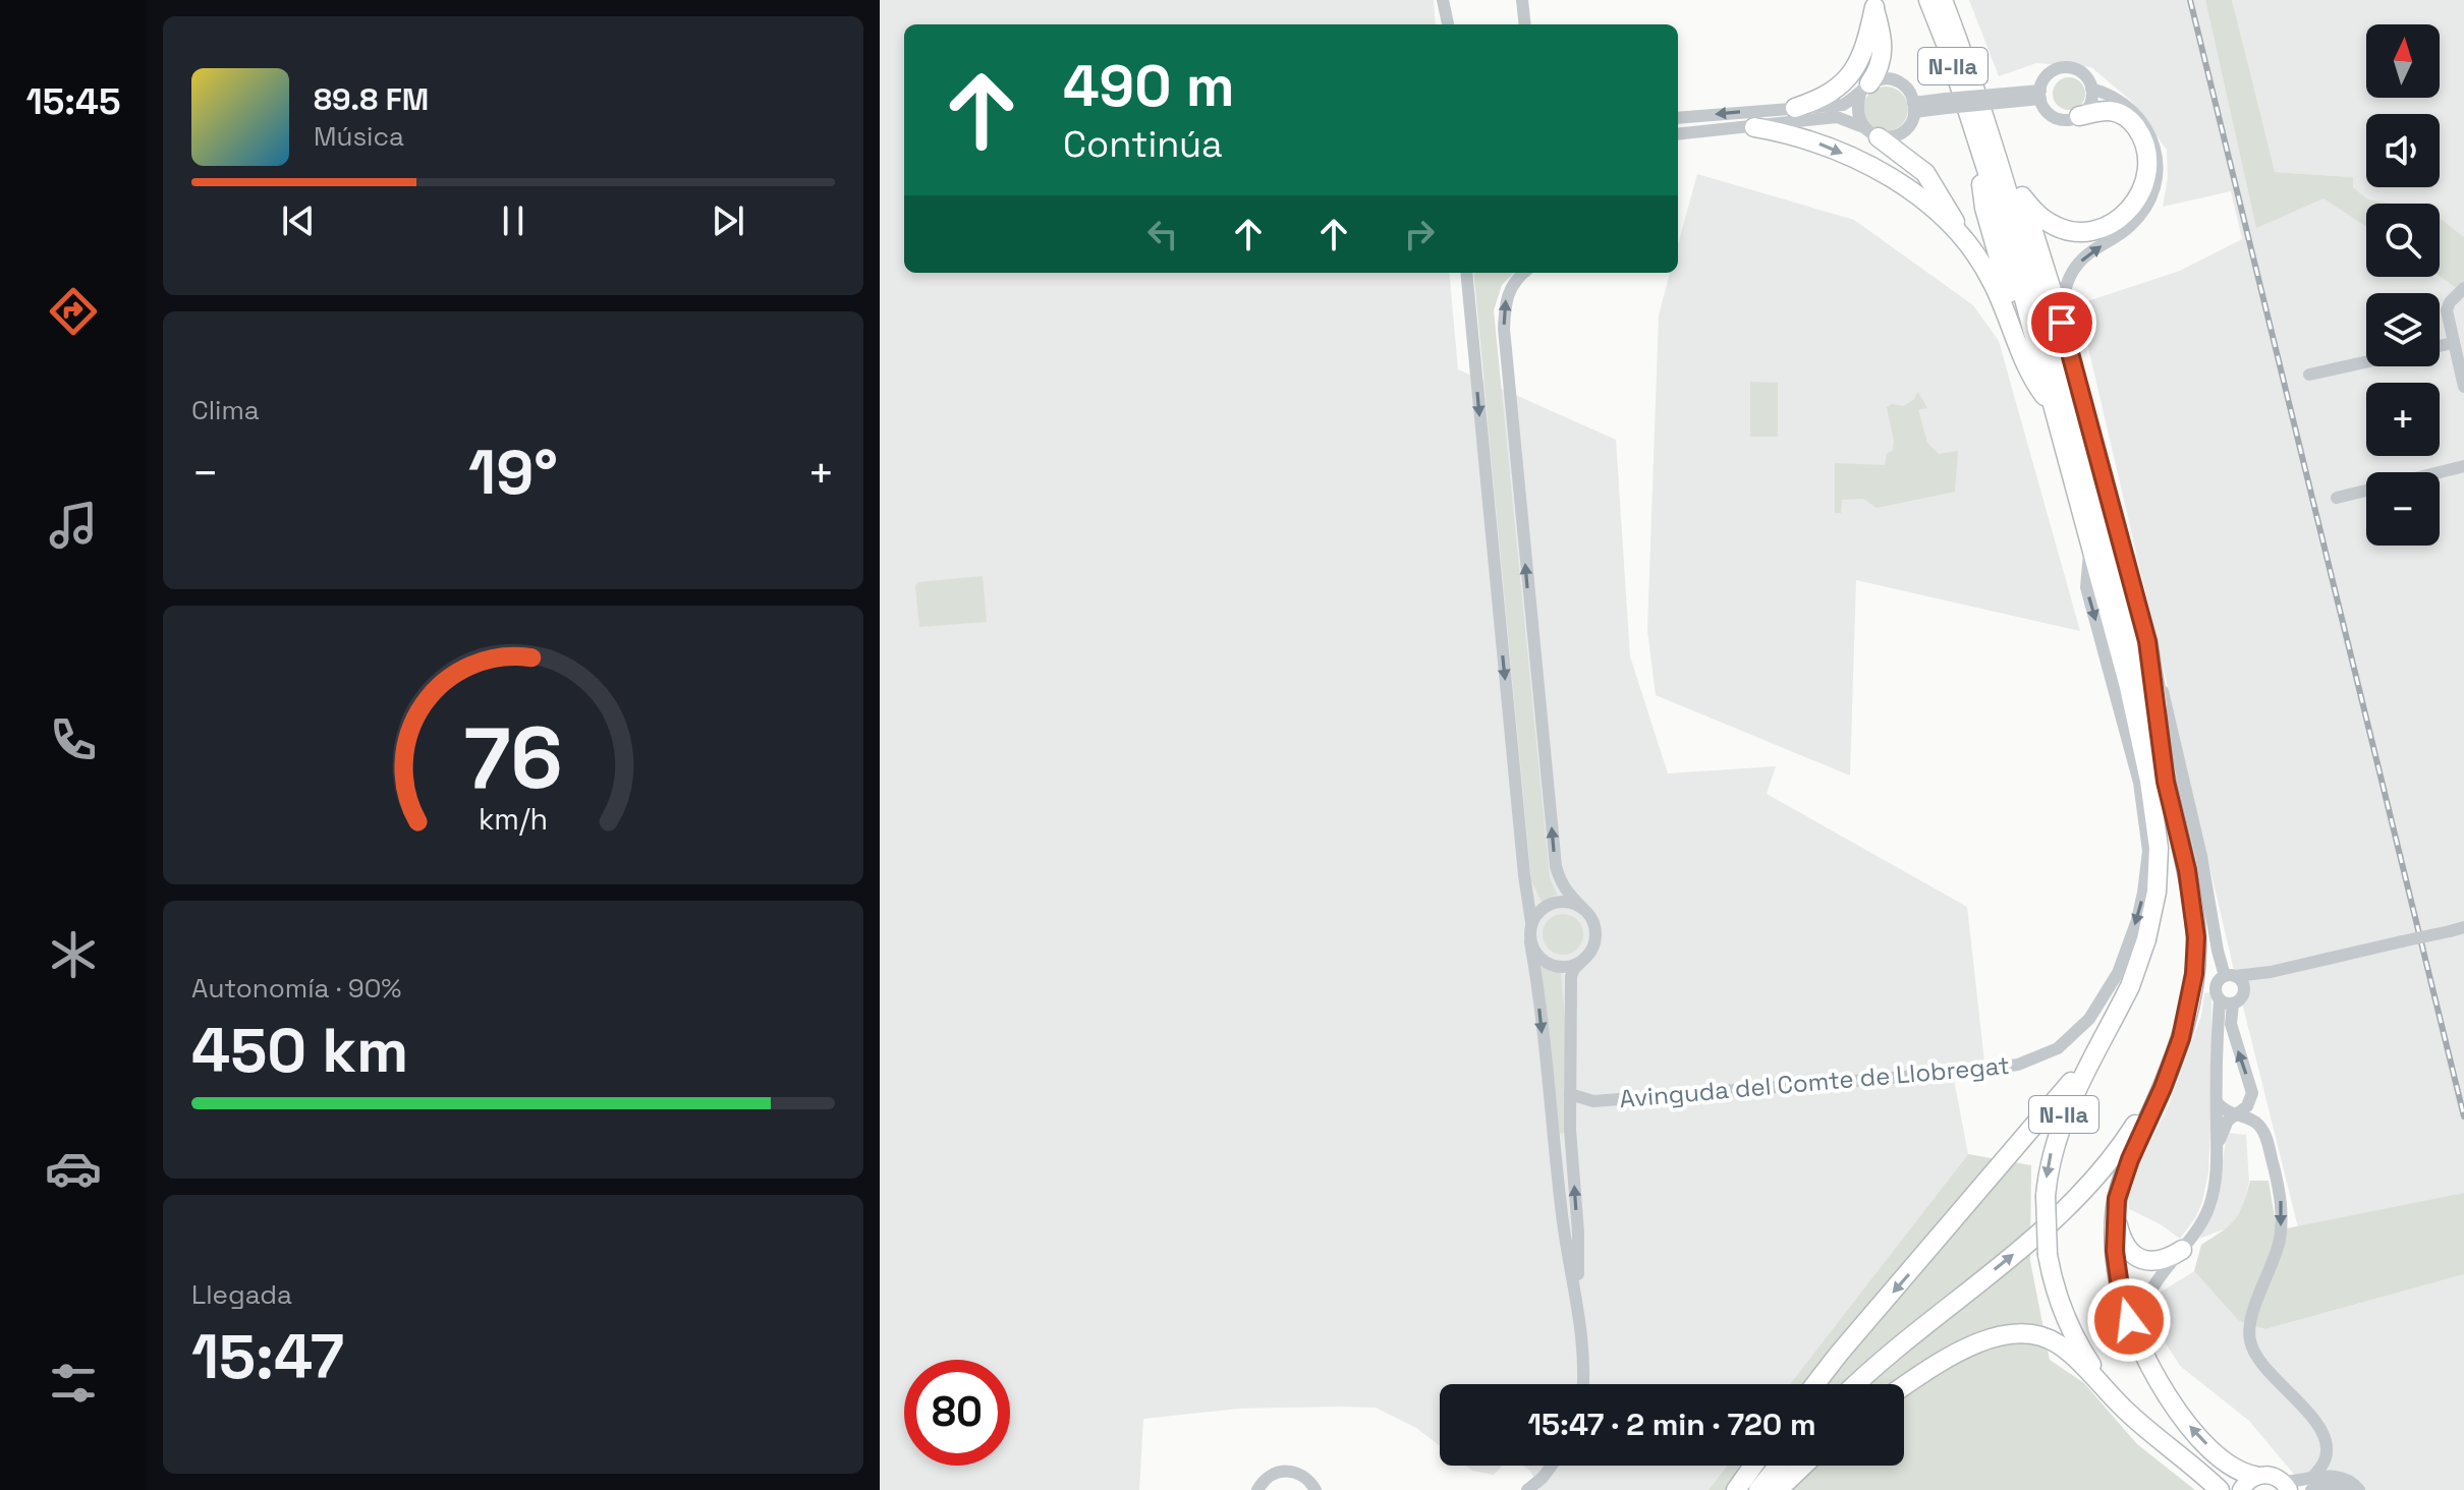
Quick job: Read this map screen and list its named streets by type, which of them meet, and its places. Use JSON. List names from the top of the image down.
{
  "streets": {
    "highway": ["N-IIa"],
    "street": ["Avinguda del Comte de Llobregat"]
  },
  "crossings": [
    ["N-IIa", "Avinguda del Comte de Llobregat"]
  ],
  "north": "top",
  "page": {
    "tabs": "15:45",
    "map_buttons": ["+", "−"],
    "turn": ["490 m", "Continúa"],
    "song": ["89.8 FM", "Música"],
    "tile": [
      "Clima",
      ["Autonomía · 90%", "450 km"],
      ["Llegada", "15:47"]
    ],
    "heat": ["−", "19°", "+"],
    "limit": "80",
    "trip": "15:47 · 2 min · 720 m",
    "gauge": ["76", "km/h"]
  }
}
